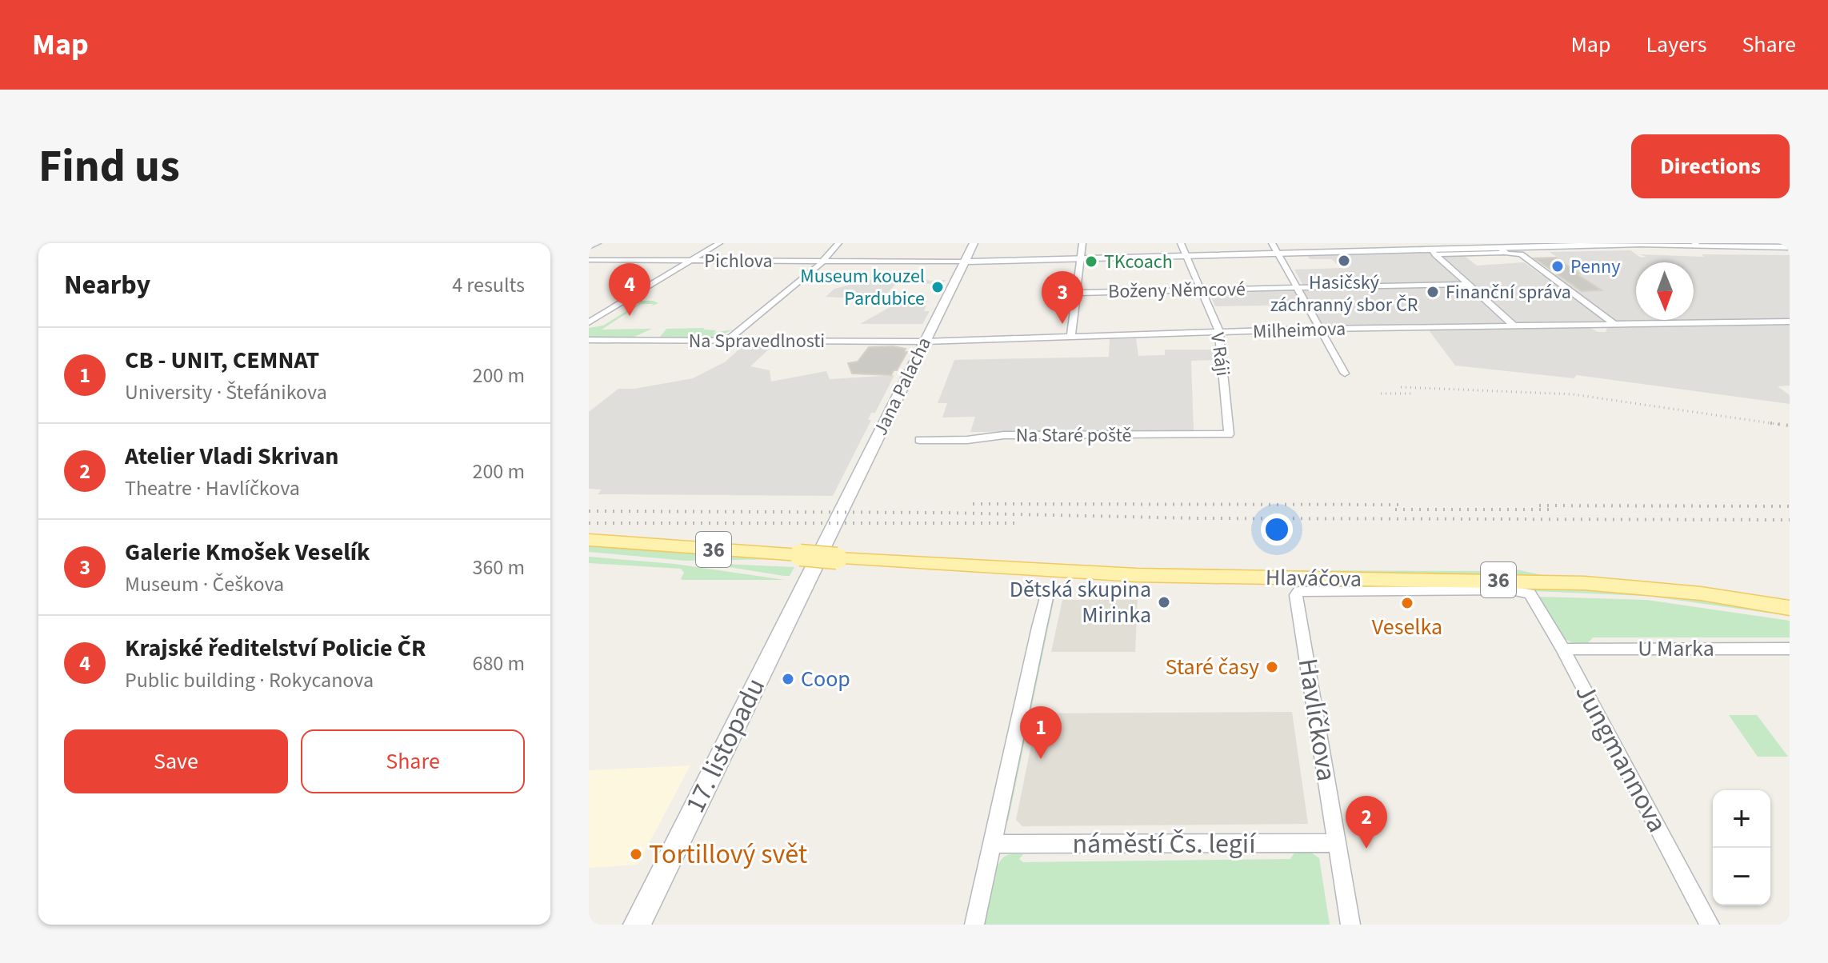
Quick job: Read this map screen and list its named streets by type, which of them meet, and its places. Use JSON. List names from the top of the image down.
{
  "streets": {
    "main road": [
      "Jana Palacha",
      "36",
      "Hlaváčova",
      "17. listopadu"
    ],
    "street": [
      "Pichlova",
      "Boženy Němcové",
      "Milheimova",
      "Na Spravedlnosti",
      "V Ráji",
      "Na Staré poště",
      "U Marka",
      "Havlíčkova",
      "Jungmannova",
      "náměstí Čs. legií"
    ]
  },
  "crossings": [
    ["Pichlova", "Jana Palacha"],
    ["Boženy Němcové", "V Ráji"],
    ["Milheimova", "Na Spravedlnosti"],
    ["Milheimova", "V Ráji"],
    ["Milheimova", "Jana Palacha"],
    ["Na Spravedlnosti", "Jana Palacha"],
    ["V Ráji", "Na Staré poště"],
    ["Jana Palacha", "17. listopadu"],
    ["Hlaváčova", "Havlíčkova"],
    ["Hlaváčova", "17. listopadu"],
    ["Hlaváčova", "Jungmannova"],
    ["U Marka", "Jungmannova"],
    ["Havlíčkova", "náměstí Čs. legií"]
  ],
  "places": [
    "Hasičský záchranný sbor ČR",
    "TKcoach",
    "Penny",
    "Museum kouzel Pardubice",
    "Finanční správa",
    "Dětská skupina Mirinka",
    "Veselka",
    "Staré časy",
    "Coop",
    "Tortillový svět"
  ],
  "north": "bottom",
  "page": {
    "header": "Map",
    "nav": ["Map", "Layers", "Share"],
    "buttons": [
      "Directions",
      ["Save", "Share"]
    ],
    "title": "Find us",
    "heading": ["Nearby", "4 results"],
    "pins": [
      "4",
      "3",
      "1",
      "2"
    ],
    "list": [
      {
        "mark": "1",
        "name": "CB - UNIT, CEMNAT",
        "note": "University · Štefánikova",
        "value": "200 m"
      },
      {
        "mark": "2",
        "name": "Atelier Vladi Skrivan",
        "note": "Theatre · Havlíčkova",
        "value": "200 m"
      },
      {
        "mark": "3",
        "name": "Galerie Kmošek Veselík",
        "note": "Museum · Češkova",
        "value": "360 m"
      },
      {
        "mark": "4",
        "name": "Krajské ředitelství Policie ČR",
        "note": "Public building · Rokycanova",
        "value": "680 m"
      }
    ],
    "map_buttons": ["+", "−"]
  }
}
